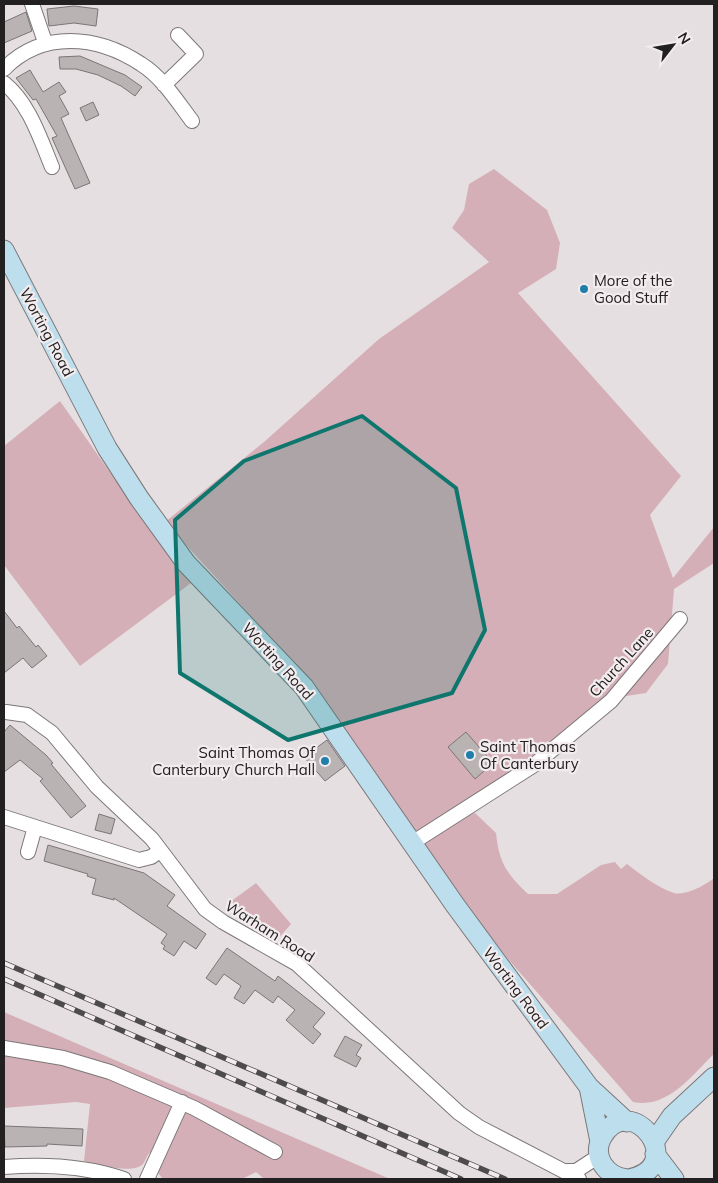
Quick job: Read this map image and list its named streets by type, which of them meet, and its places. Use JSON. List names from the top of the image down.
{
  "streets": {
    "main road": ["Worting Road"],
    "street": ["Church Lane", "Warham Road"]
  },
  "crossings": [
    ["Worting Road", "Church Lane"]
  ],
  "places": ["More of the Good Stuff", "Saint Thomas Of Canterbury", "Saint Thomas Of Canterbury Church Hall"],
  "north": "top right"
}
